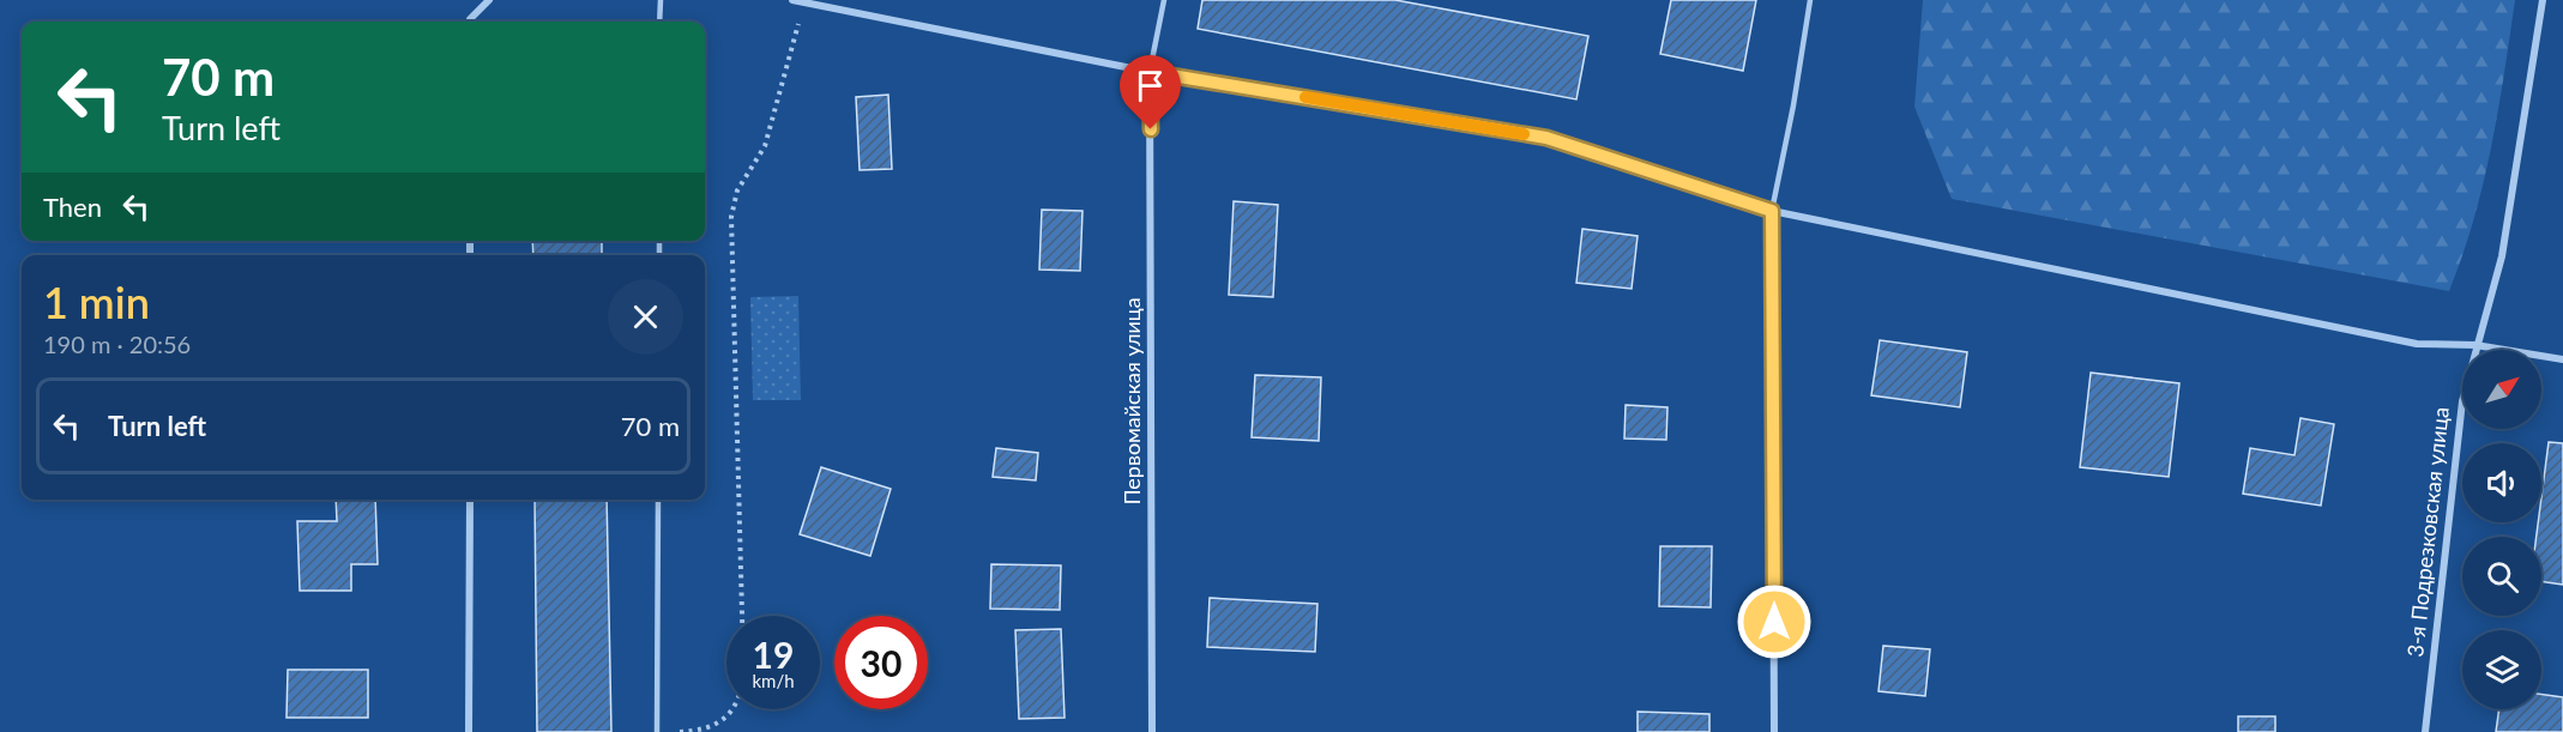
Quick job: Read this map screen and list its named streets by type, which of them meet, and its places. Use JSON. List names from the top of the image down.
{
  "streets": {
    "street": ["Первомайская улица", "3-я Подрезковская улица"]
  },
  "north": "top right",
  "page": {
    "turn": ["70 m", "Turn left"],
    "then": "Then",
    "heading": ["1 min", "190 m · 20:56"],
    "list": [
      {
        "name": "Turn left",
        "value": "70 m"
      }
    ],
    "speed": "19 km/h",
    "limit": "30"
  }
}
